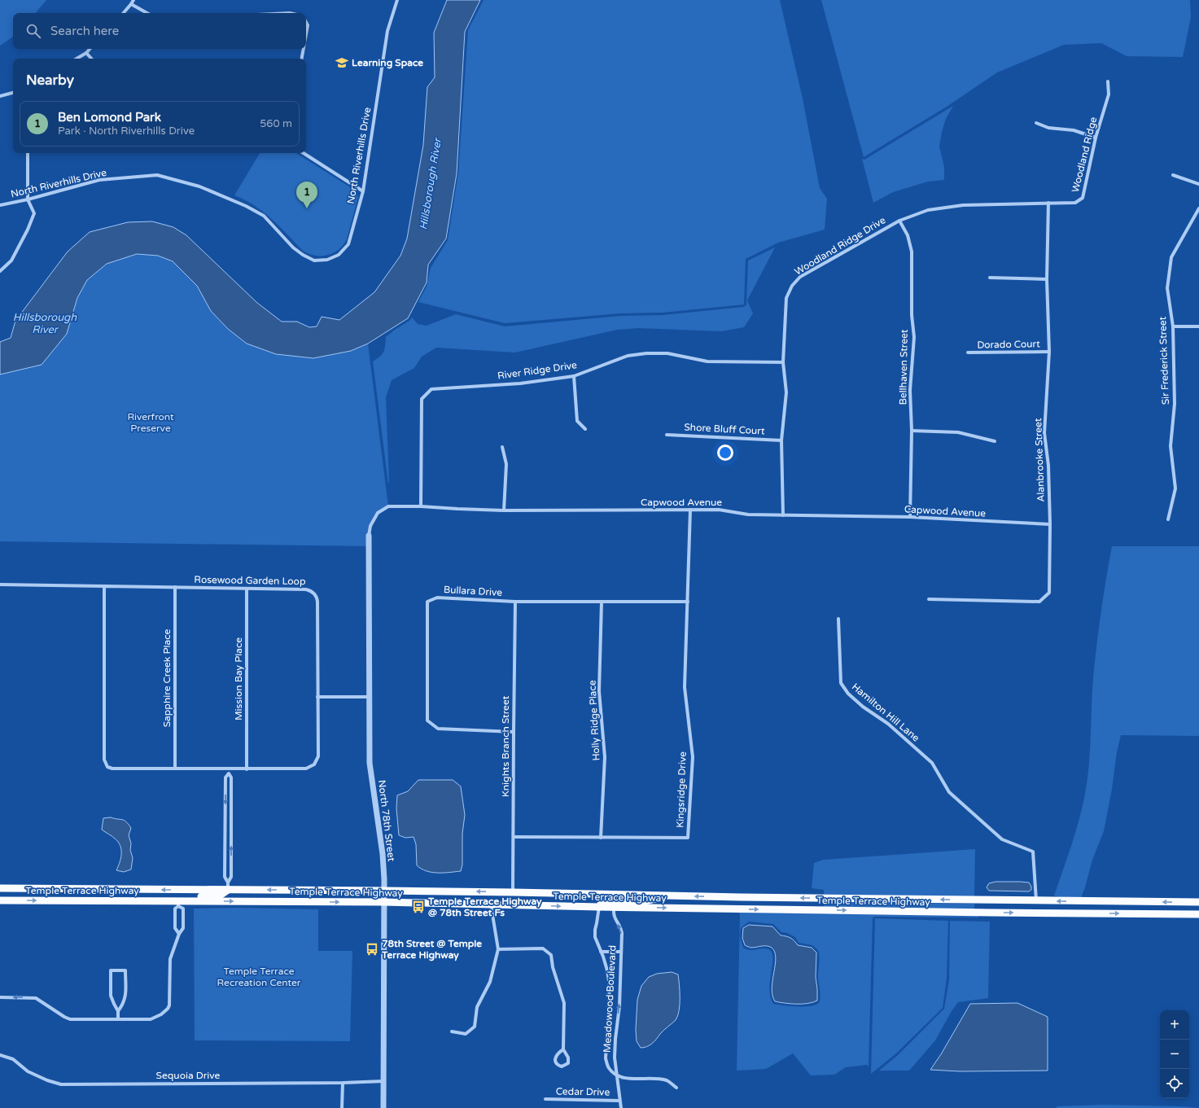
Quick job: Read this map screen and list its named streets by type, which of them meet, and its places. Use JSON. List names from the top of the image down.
{
  "streets": {
    "main road": ["Temple Terrace Highway"],
    "street": [
      "Woodland Ridge",
      "North Riverhills Drive",
      "Woodland Ridge Drive",
      "Dorado Court",
      "Sir Frederick Street",
      "Bellhaven Street",
      "River Ridge Drive",
      "Shore Bluff Court",
      "Alanbrooke Street",
      "Capwood Avenue",
      "Rosewood Garden Loop",
      "Bullara Drive",
      "Sapphire Creek Place",
      "Mission Bay Place",
      "Hamilton Hill Lane",
      "Holly Ridge Place",
      "Knights Branch Street",
      "Kingsridge Drive",
      "North 78th Street",
      "Meadowood Boulevard",
      "Sequoia Drive",
      "Cedar Drive"
    ]
  },
  "crossings": [
    ["Woodland Ridge", "Woodland Ridge Drive"],
    ["Woodland Ridge", "Alanbrooke Street"],
    ["Woodland Ridge Drive", "Bellhaven Street"],
    ["Woodland Ridge Drive", "River Ridge Drive"],
    ["Woodland Ridge Drive", "Shore Bluff Court"],
    ["Woodland Ridge Drive", "Alanbrooke Street"],
    ["Woodland Ridge Drive", "Capwood Avenue"],
    ["Dorado Court", "Alanbrooke Street"],
    ["Bellhaven Street", "Capwood Avenue"],
    ["River Ridge Drive", "Capwood Avenue"],
    ["Alanbrooke Street", "Capwood Avenue"],
    ["Capwood Avenue", "Kingsridge Drive"],
    ["Capwood Avenue", "North 78th Street"],
    ["Rosewood Garden Loop", "Sapphire Creek Place"],
    ["Rosewood Garden Loop", "Mission Bay Place"],
    ["Bullara Drive", "Holly Ridge Place"],
    ["Bullara Drive", "Knights Branch Street"],
    ["Bullara Drive", "Kingsridge Drive"],
    ["Hamilton Hill Lane", "Temple Terrace Highway"],
    ["Holly Ridge Place", "Kingsridge Drive"],
    ["Knights Branch Street", "Kingsridge Drive"],
    ["Knights Branch Street", "Temple Terrace Highway"],
    ["North 78th Street", "Temple Terrace Highway"],
    ["North 78th Street", "Sequoia Drive"],
    ["Temple Terrace Highway", "Meadowood Boulevard"],
    ["Meadowood Boulevard", "Cedar Drive"]
  ],
  "water": ["Hillsborough River"],
  "parks": ["Riverfront Preserve", "Temple Terrace Recreation Center"],
  "places": {
    "school or university": ["Learning Space"],
    "bus stop": ["Temple Terrace Highway @ 78th Street Fs", "78th Street @ Temple Terrace Highway"]
  },
  "page": {
    "search": "Search here",
    "heading": "Nearby",
    "list": [
      {
        "mark": "1",
        "name": "Ben Lomond Park",
        "note": "Park · North Riverhills Drive",
        "value": "560 m"
      }
    ],
    "pins": "1",
    "map_buttons": ["+", "−"]
  }
}
